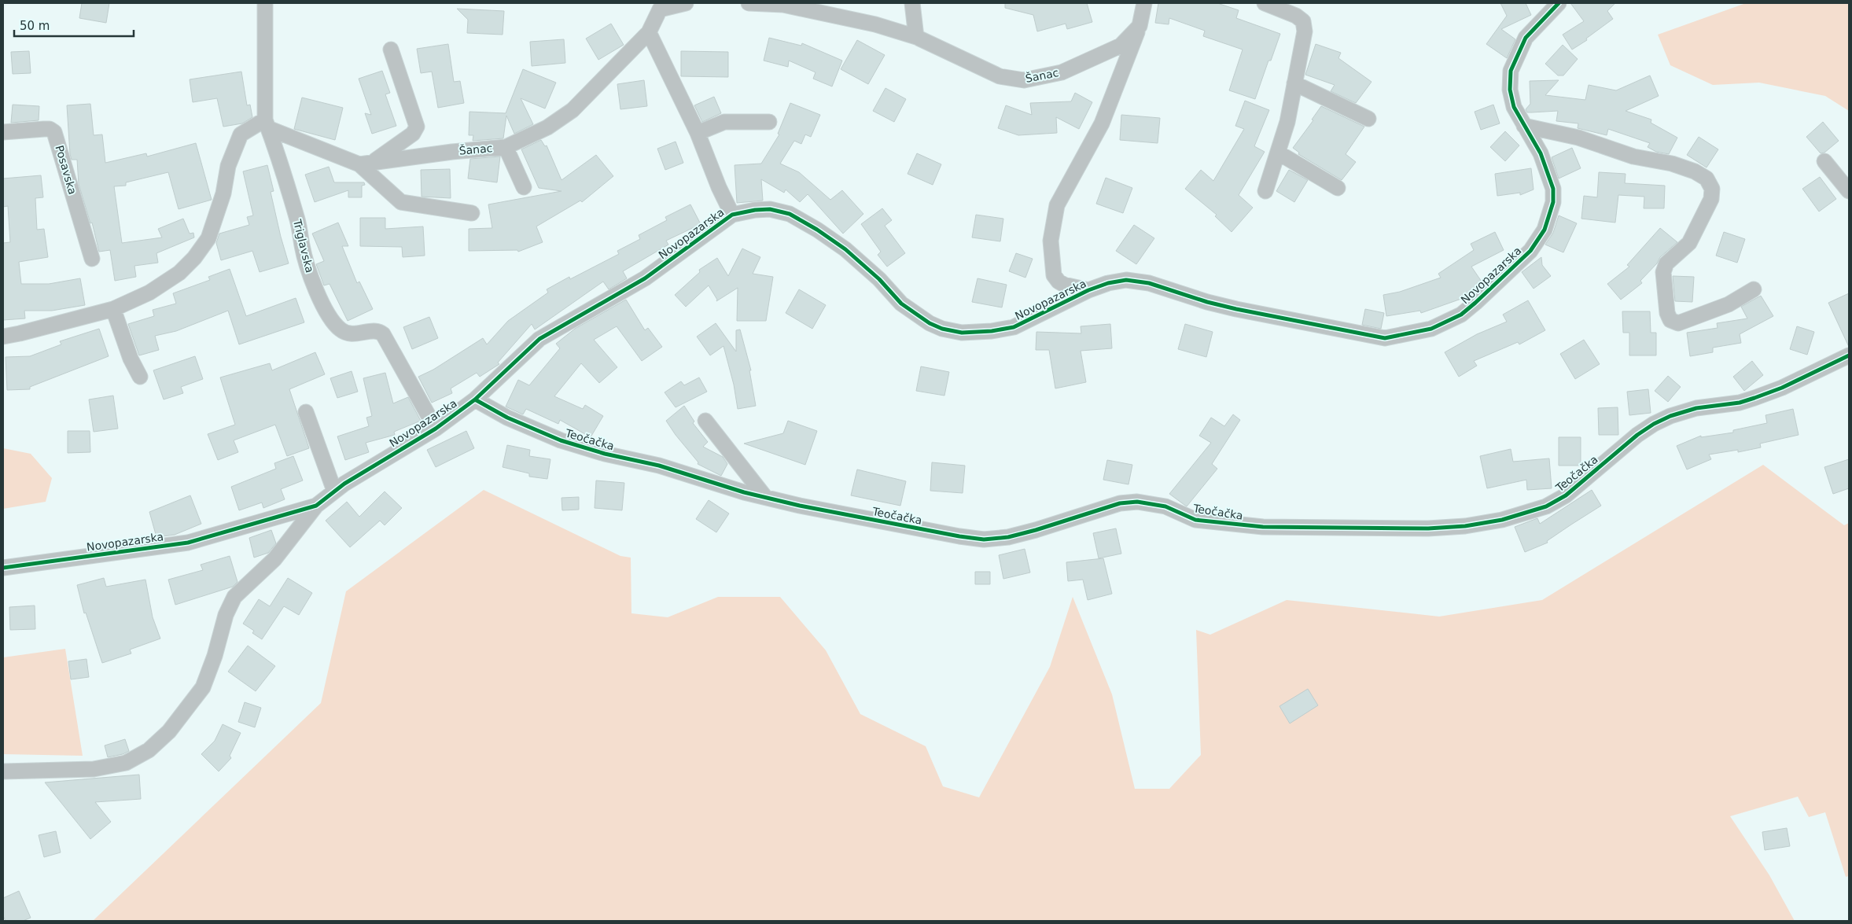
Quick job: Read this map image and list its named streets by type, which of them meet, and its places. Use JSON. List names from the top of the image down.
{
  "streets": {
    "street": [
      "Šanac",
      "Posavska",
      "Novopazarska",
      "Triglavska",
      "Teočačka"
    ]
  },
  "crossings": [
    ["Šanac", "Novopazarska"],
    ["Šanac", "Triglavska"],
    ["Novopazarska", "Triglavska"],
    ["Novopazarska", "Teočačka"]
  ],
  "scale_bar": "50 m"
}
